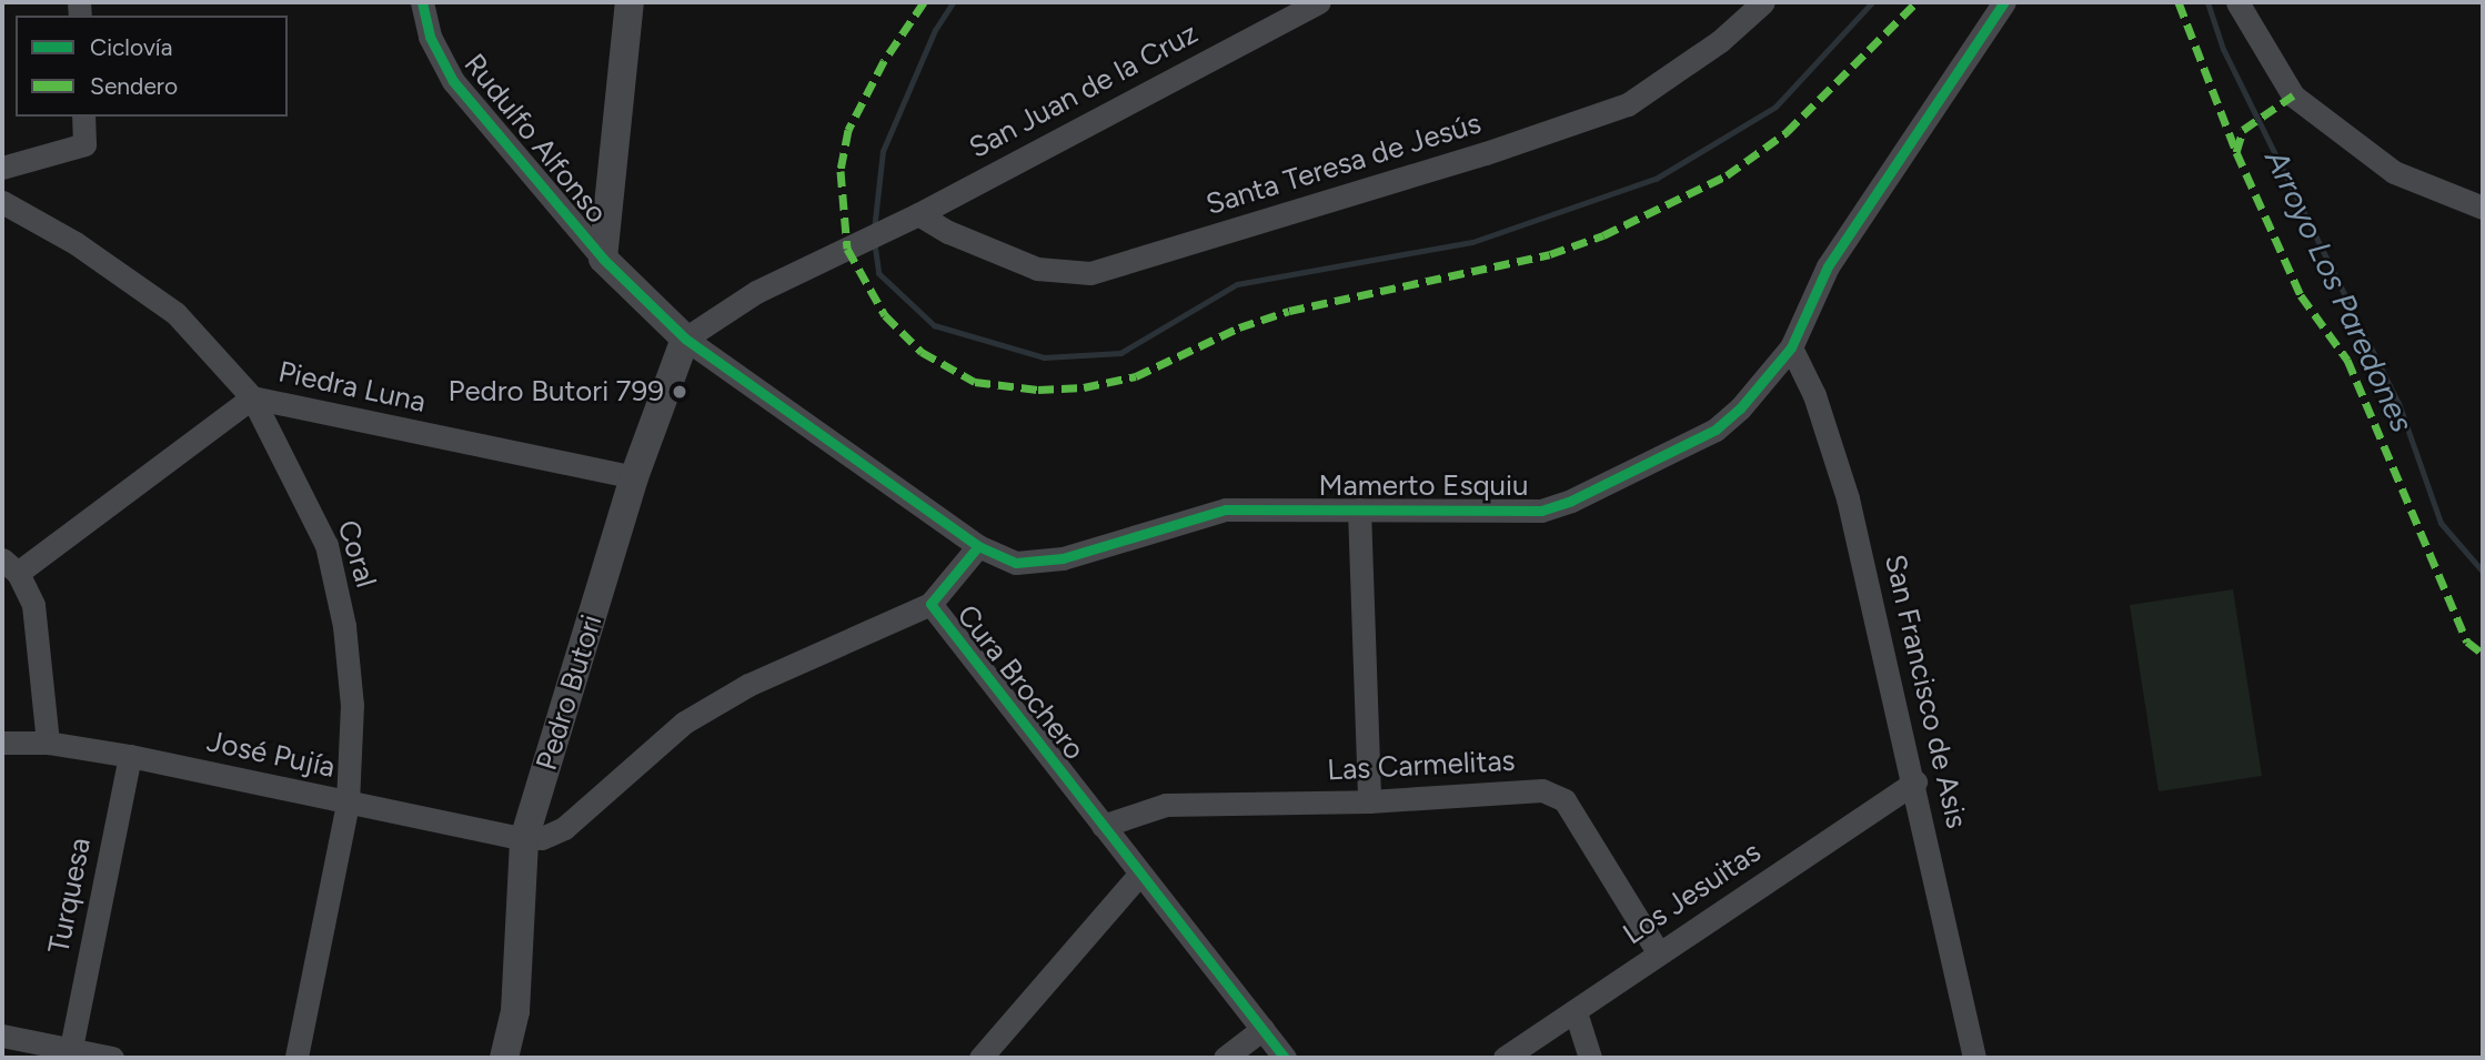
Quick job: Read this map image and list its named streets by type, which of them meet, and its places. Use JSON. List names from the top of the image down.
{
  "streets": {
    "street": [
      "San Juan de la Cruz",
      "Rudulfo Alfonso",
      "Santa Teresa de Jesús",
      "Piedra Luna",
      "Mamerto Esquiu",
      "Coral",
      "Cura Brochero",
      "San Francisco de Asis",
      "Pedro Butori",
      "José Pujía",
      "Las Carmelitas",
      "Los Jesuitas",
      "Turquesa"
    ]
  },
  "crossings": [
    ["San Juan de la Cruz", "Santa Teresa de Jesús"],
    ["San Juan de la Cruz", "Pedro Butori"],
    ["Piedra Luna", "Coral"],
    ["Piedra Luna", "Pedro Butori"],
    ["Mamerto Esquiu", "Cura Brochero"],
    ["Mamerto Esquiu", "San Francisco de Asis"],
    ["Coral", "José Pujía"],
    ["Cura Brochero", "Las Carmelitas"],
    ["San Francisco de Asis", "Los Jesuitas"],
    ["Pedro Butori", "José Pujía"],
    ["José Pujía", "Turquesa"],
    ["Las Carmelitas", "Los Jesuitas"]
  ],
  "water": ["Arroyo Los Paredones"],
  "places": ["Pedro Butori 799"],
  "legend": ["Ciclovía", "Sendero"]
}
